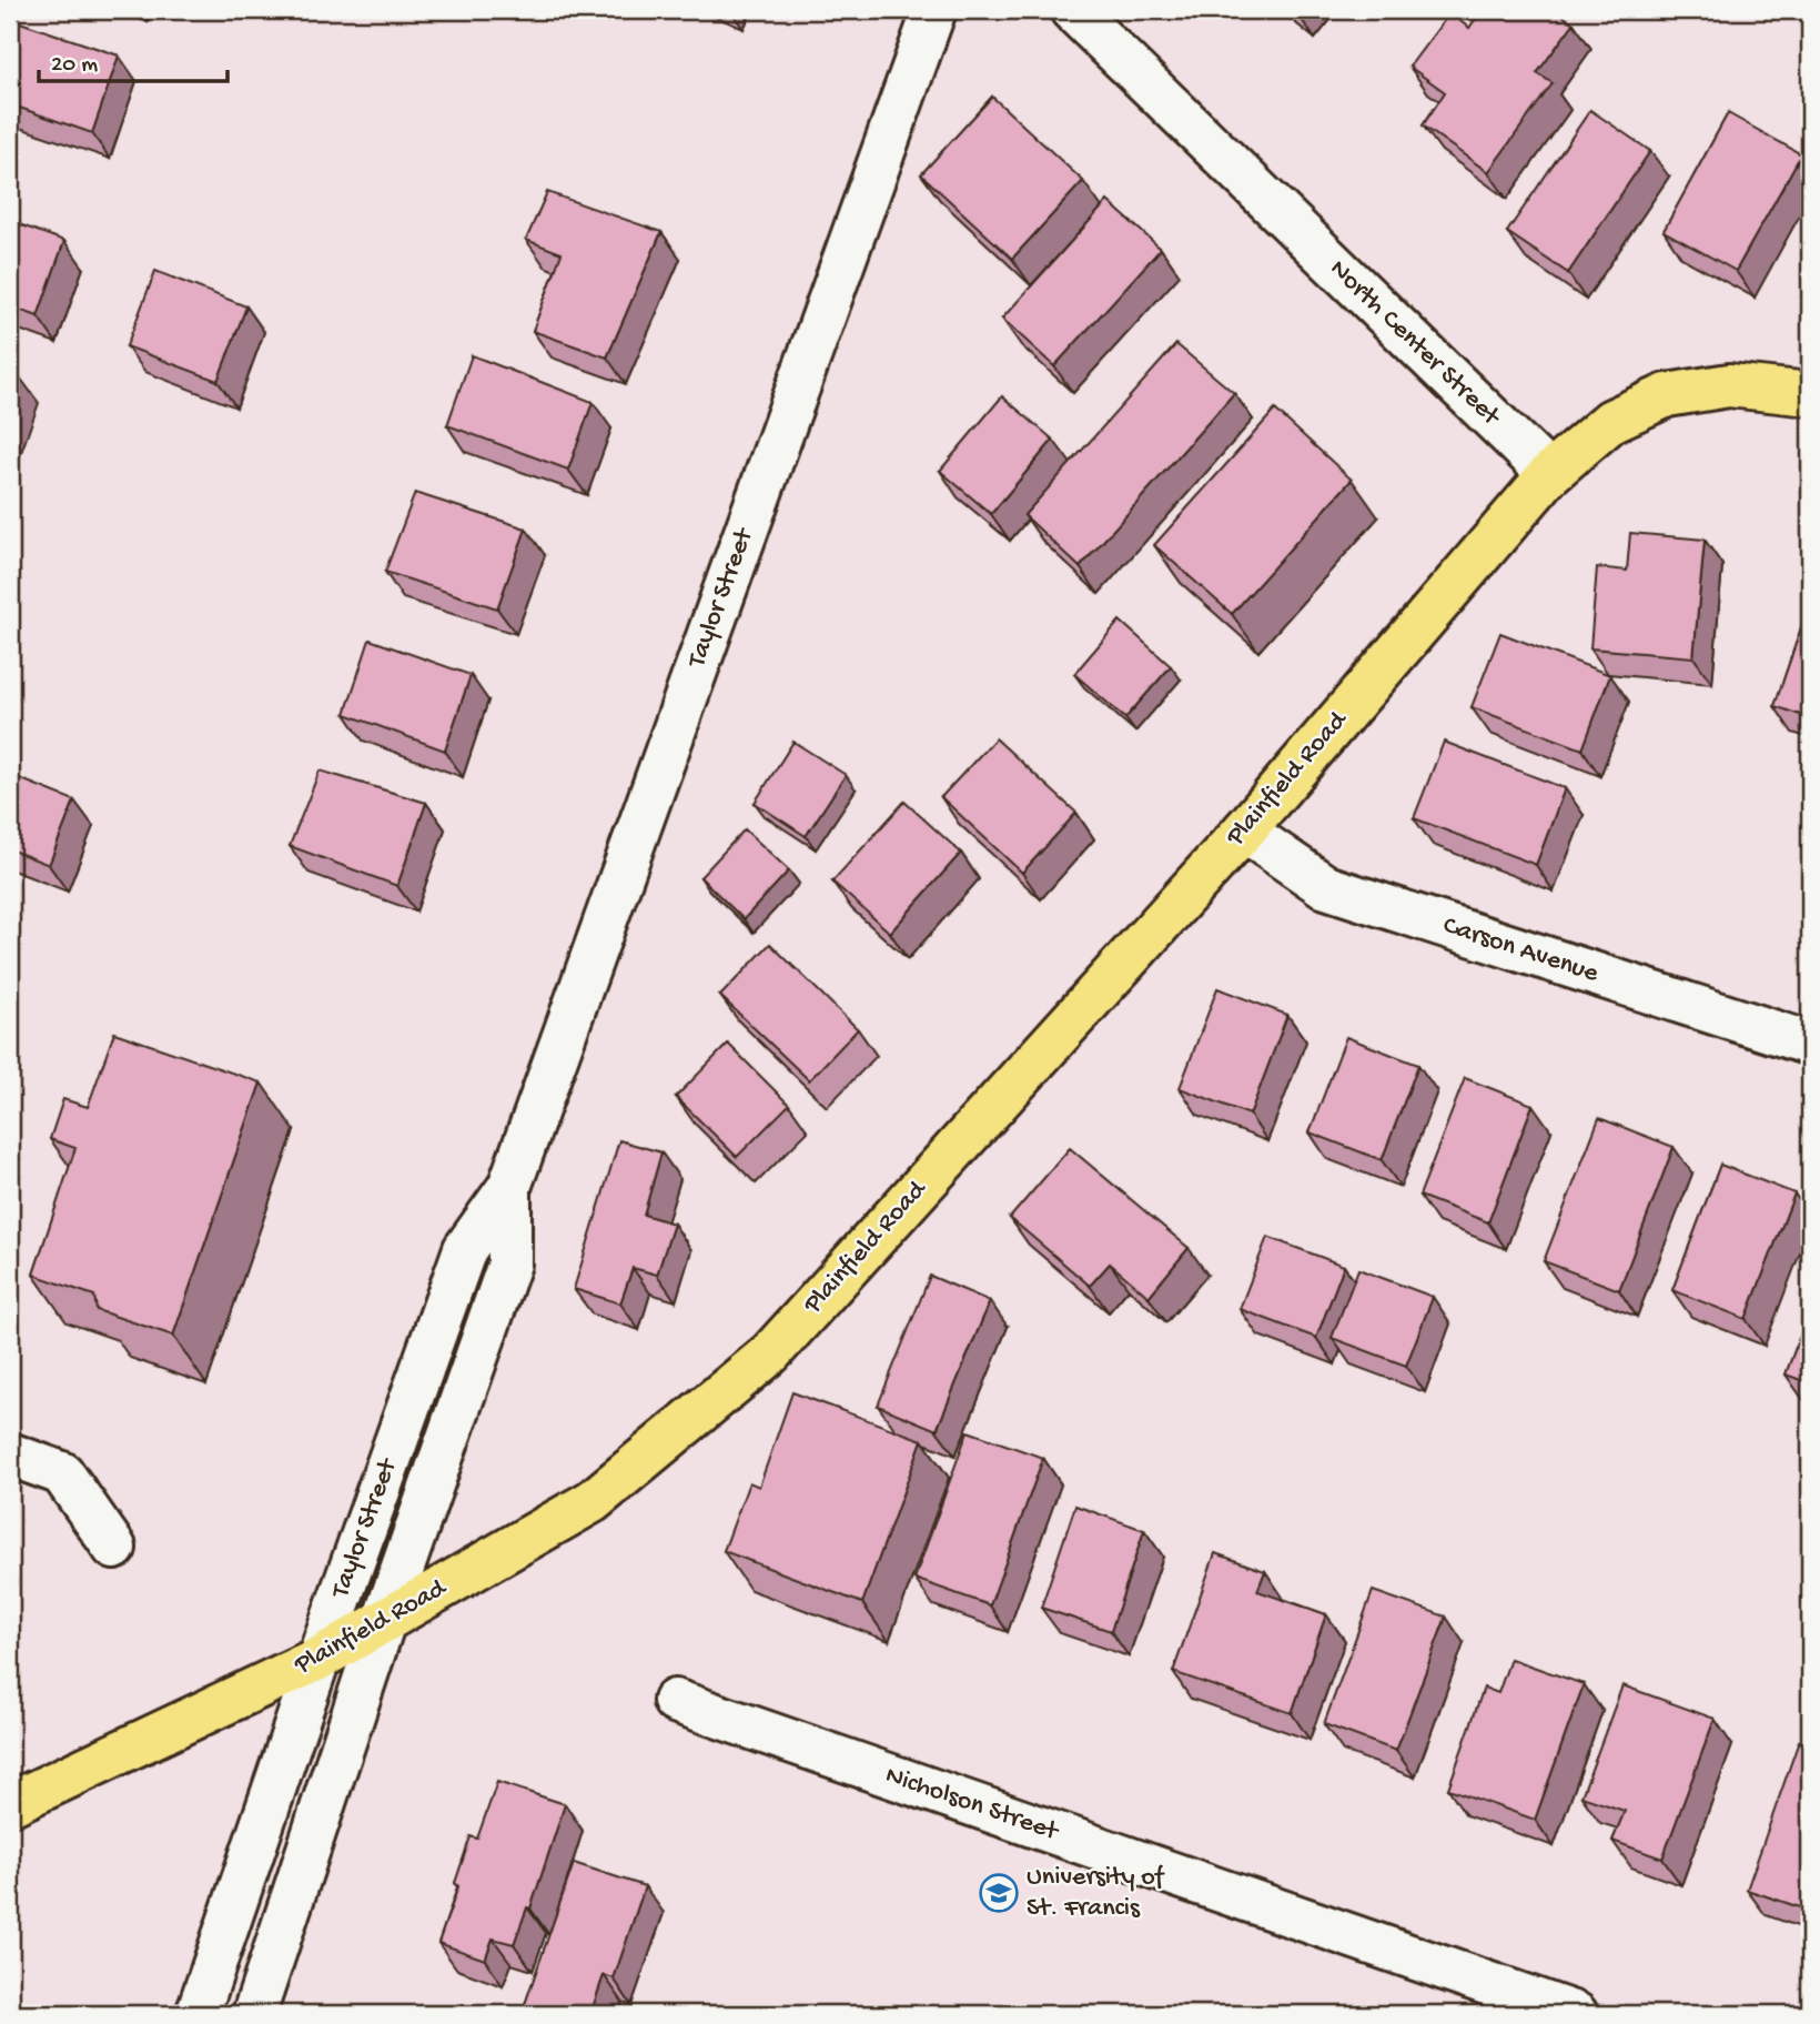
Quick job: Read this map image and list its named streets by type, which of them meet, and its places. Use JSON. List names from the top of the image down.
{
  "streets": {
    "main road": ["Plainfield Road"],
    "street": [
      "North Center Street",
      "Taylor Street",
      "Carson Avenue",
      "Nicholson Street"
    ]
  },
  "crossings": [
    ["North Center Street", "Plainfield Road"],
    ["Taylor Street", "Plainfield Road"],
    ["Plainfield Road", "Carson Avenue"]
  ],
  "places": {
    "school or university": ["University of St. Francis"]
  },
  "scale_bar": "20 m"
}
